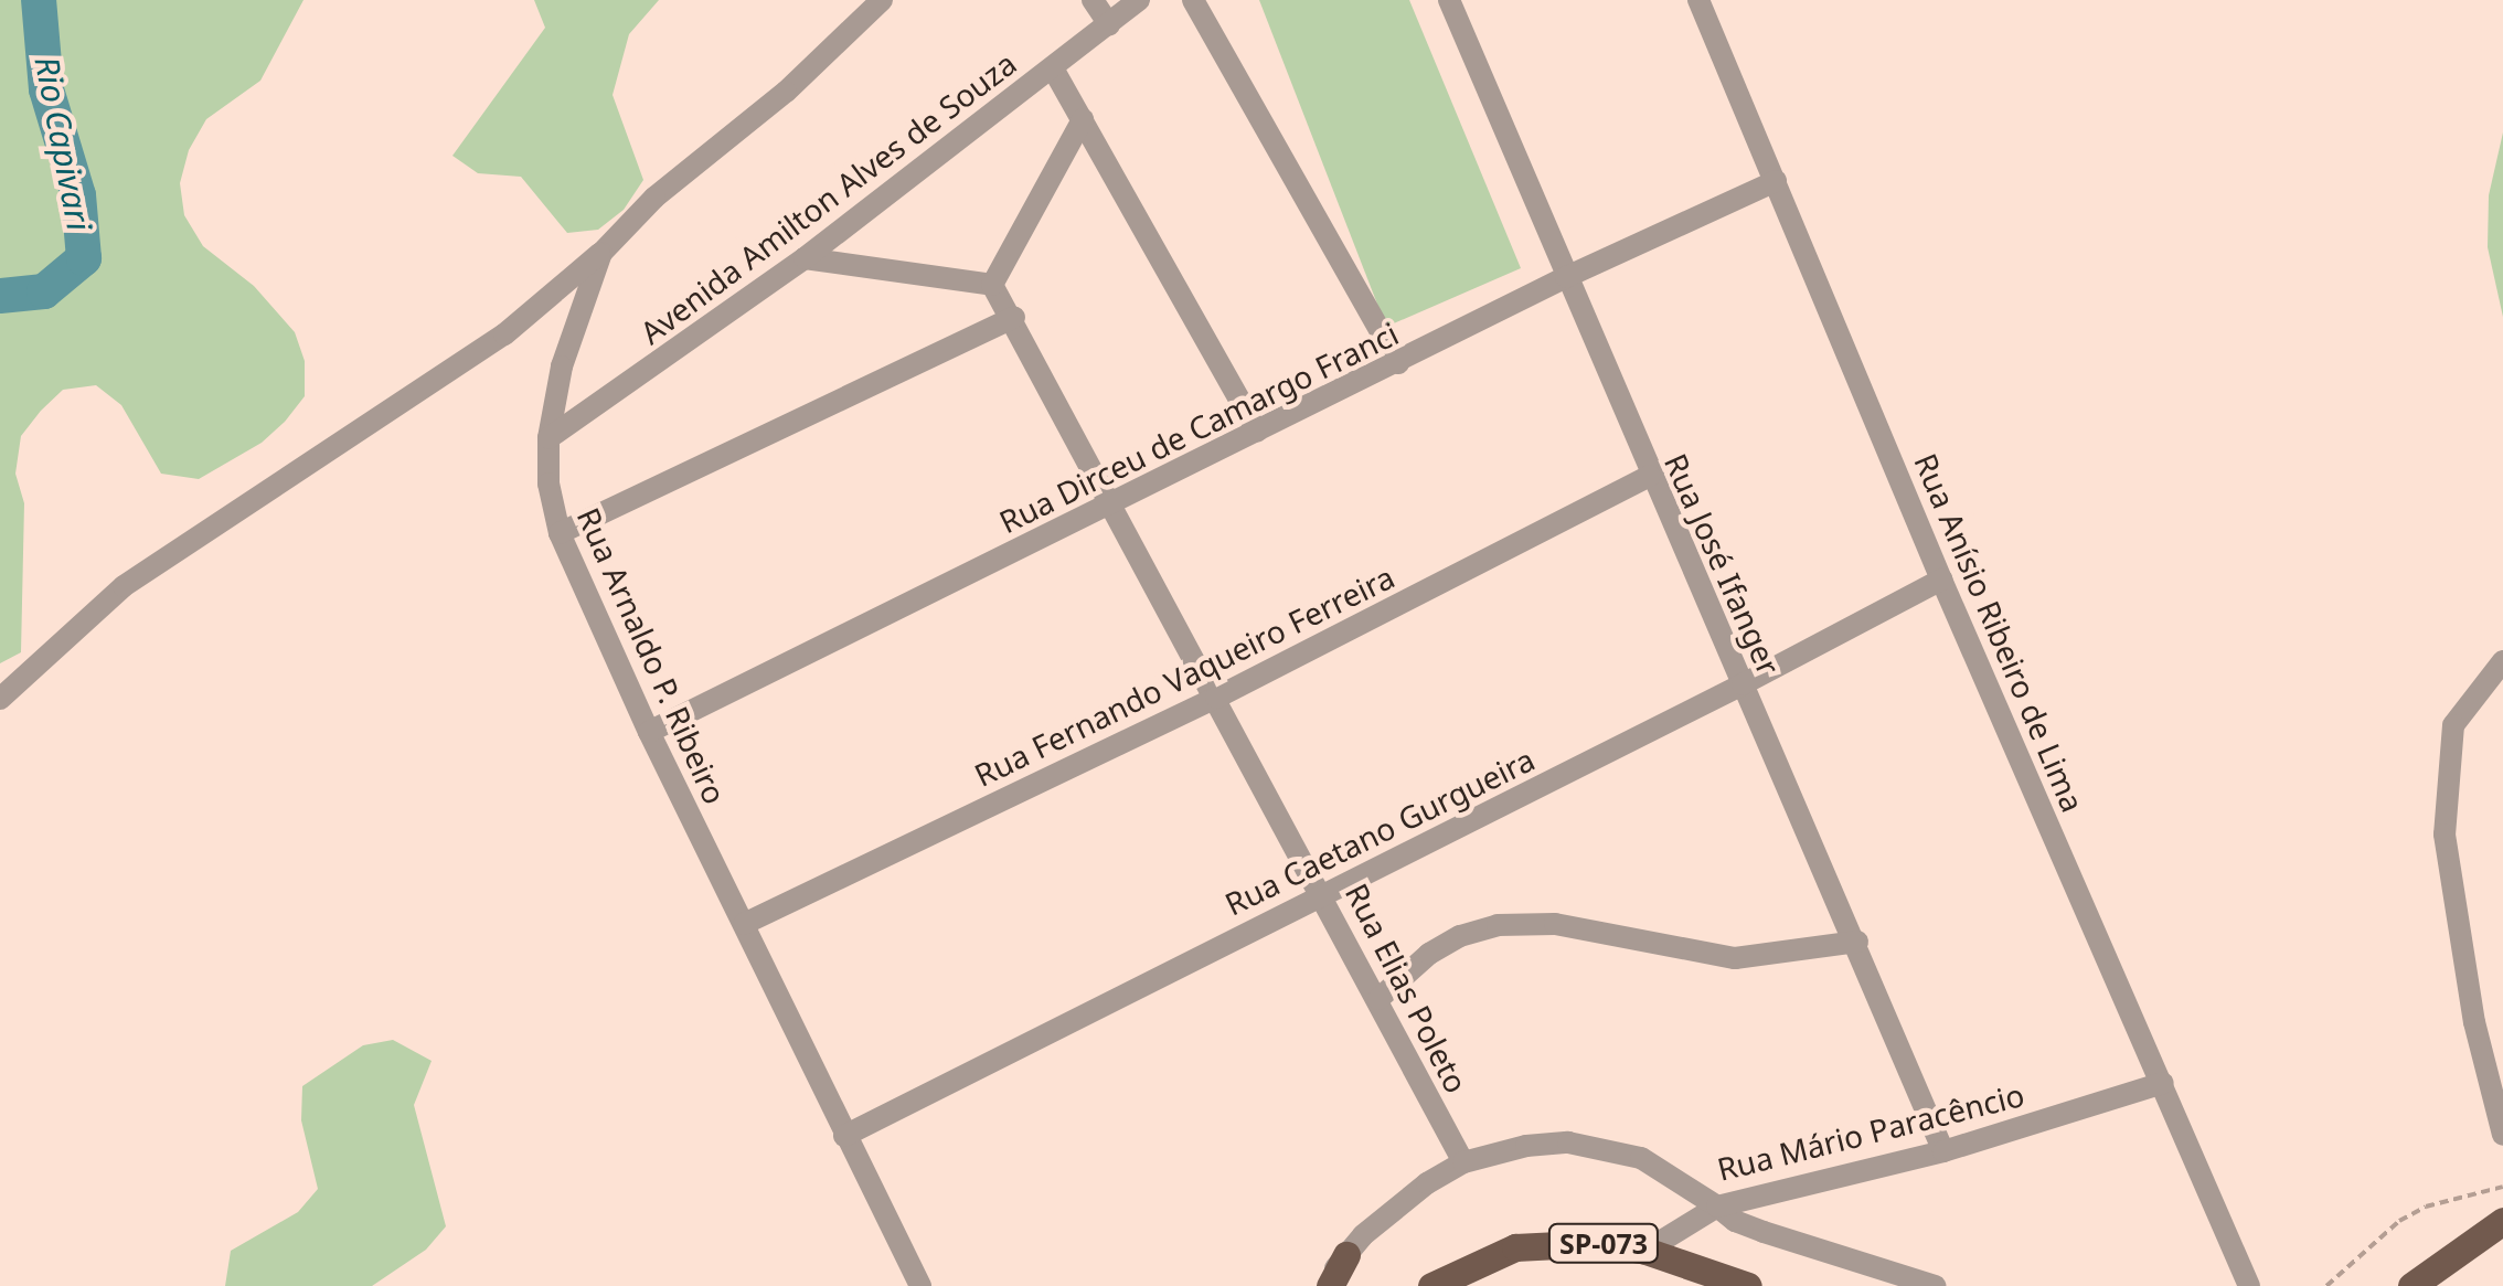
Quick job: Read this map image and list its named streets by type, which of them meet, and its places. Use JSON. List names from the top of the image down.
{
  "streets": {
    "main road": ["SP-073"],
    "street": [
      "Avenida Amilton Alves de Souza",
      "Rua Dirceu de Camargo Franci",
      "Rua José Ifanger",
      "Rua Anísio Ribeiro de Lima",
      "Rua Arnaldo P. Ribeiro",
      "Rua Fernando Vaqueiro Ferreira",
      "Rua Caetano Gurgueira",
      "Rua Elias Poleto",
      "Rua Mário Paracêncio"
    ]
  },
  "crossings": [
    ["Avenida Amilton Alves de Souza", "Rua Arnaldo P. Ribeiro"],
    ["Rua Dirceu de Camargo Franci", "Rua José Ifanger"],
    ["Rua Dirceu de Camargo Franci", "Rua Anísio Ribeiro de Lima"],
    ["Rua Dirceu de Camargo Franci", "Rua Arnaldo P. Ribeiro"],
    ["Rua Dirceu de Camargo Franci", "Rua Elias Poleto"],
    ["Rua José Ifanger", "Rua Fernando Vaqueiro Ferreira"],
    ["Rua José Ifanger", "Rua Caetano Gurgueira"],
    ["Rua José Ifanger", "Rua Mário Paracêncio"],
    ["Rua Anísio Ribeiro de Lima", "Rua Caetano Gurgueira"],
    ["Rua Anísio Ribeiro de Lima", "Rua Mário Paracêncio"],
    ["Rua Arnaldo P. Ribeiro", "Rua Fernando Vaqueiro Ferreira"],
    ["Rua Arnaldo P. Ribeiro", "Rua Caetano Gurgueira"],
    ["Rua Fernando Vaqueiro Ferreira", "Rua Elias Poleto"],
    ["Rua Caetano Gurgueira", "Rua Elias Poleto"],
    ["Rua Elias Poleto", "Rua Mário Paracêncio"]
  ],
  "water": ["Rio Capivari"]
}
